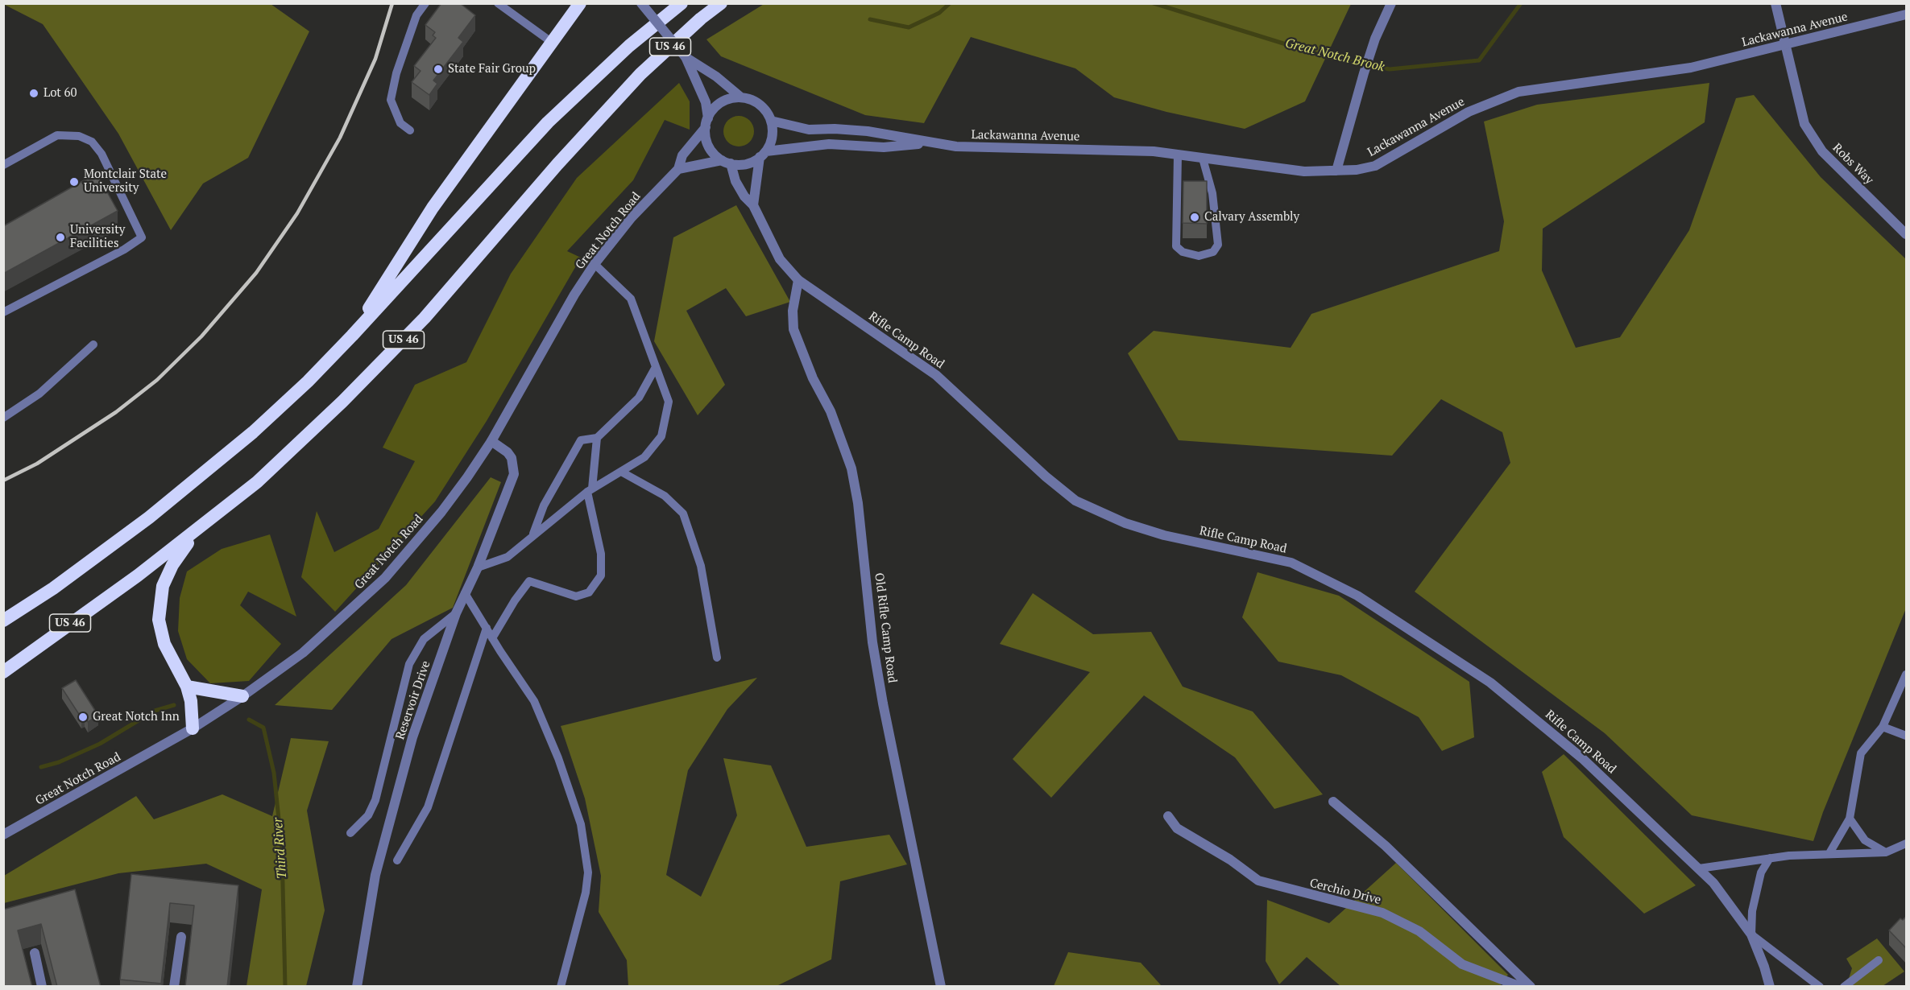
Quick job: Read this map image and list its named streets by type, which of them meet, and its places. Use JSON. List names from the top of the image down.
{
  "streets": {
    "highway": ["US 46"],
    "street": [
      "Lackawanna Avenue",
      "Robs Way",
      "Great Notch Road",
      "Rifle Camp Road",
      "Old Rifle Camp Road",
      "Reservoir Drive",
      "Cerchio Drive"
    ]
  },
  "crossings": [
    ["Lackawanna Avenue", "Robs Way"],
    ["Lackawanna Avenue", "Great Notch Road"],
    ["Lackawanna Avenue", "Rifle Camp Road"],
    ["Great Notch Road", "Rifle Camp Road"],
    ["Great Notch Road", "Reservoir Drive"],
    ["Rifle Camp Road", "Old Rifle Camp Road"]
  ],
  "water": ["Great Notch Brook", "Third River"],
  "places": [
    "State Fair Group",
    "Lot 60",
    "Montclair State University",
    "Calvary Assembly",
    "University Facilities",
    "Great Notch Inn"
  ]
}
